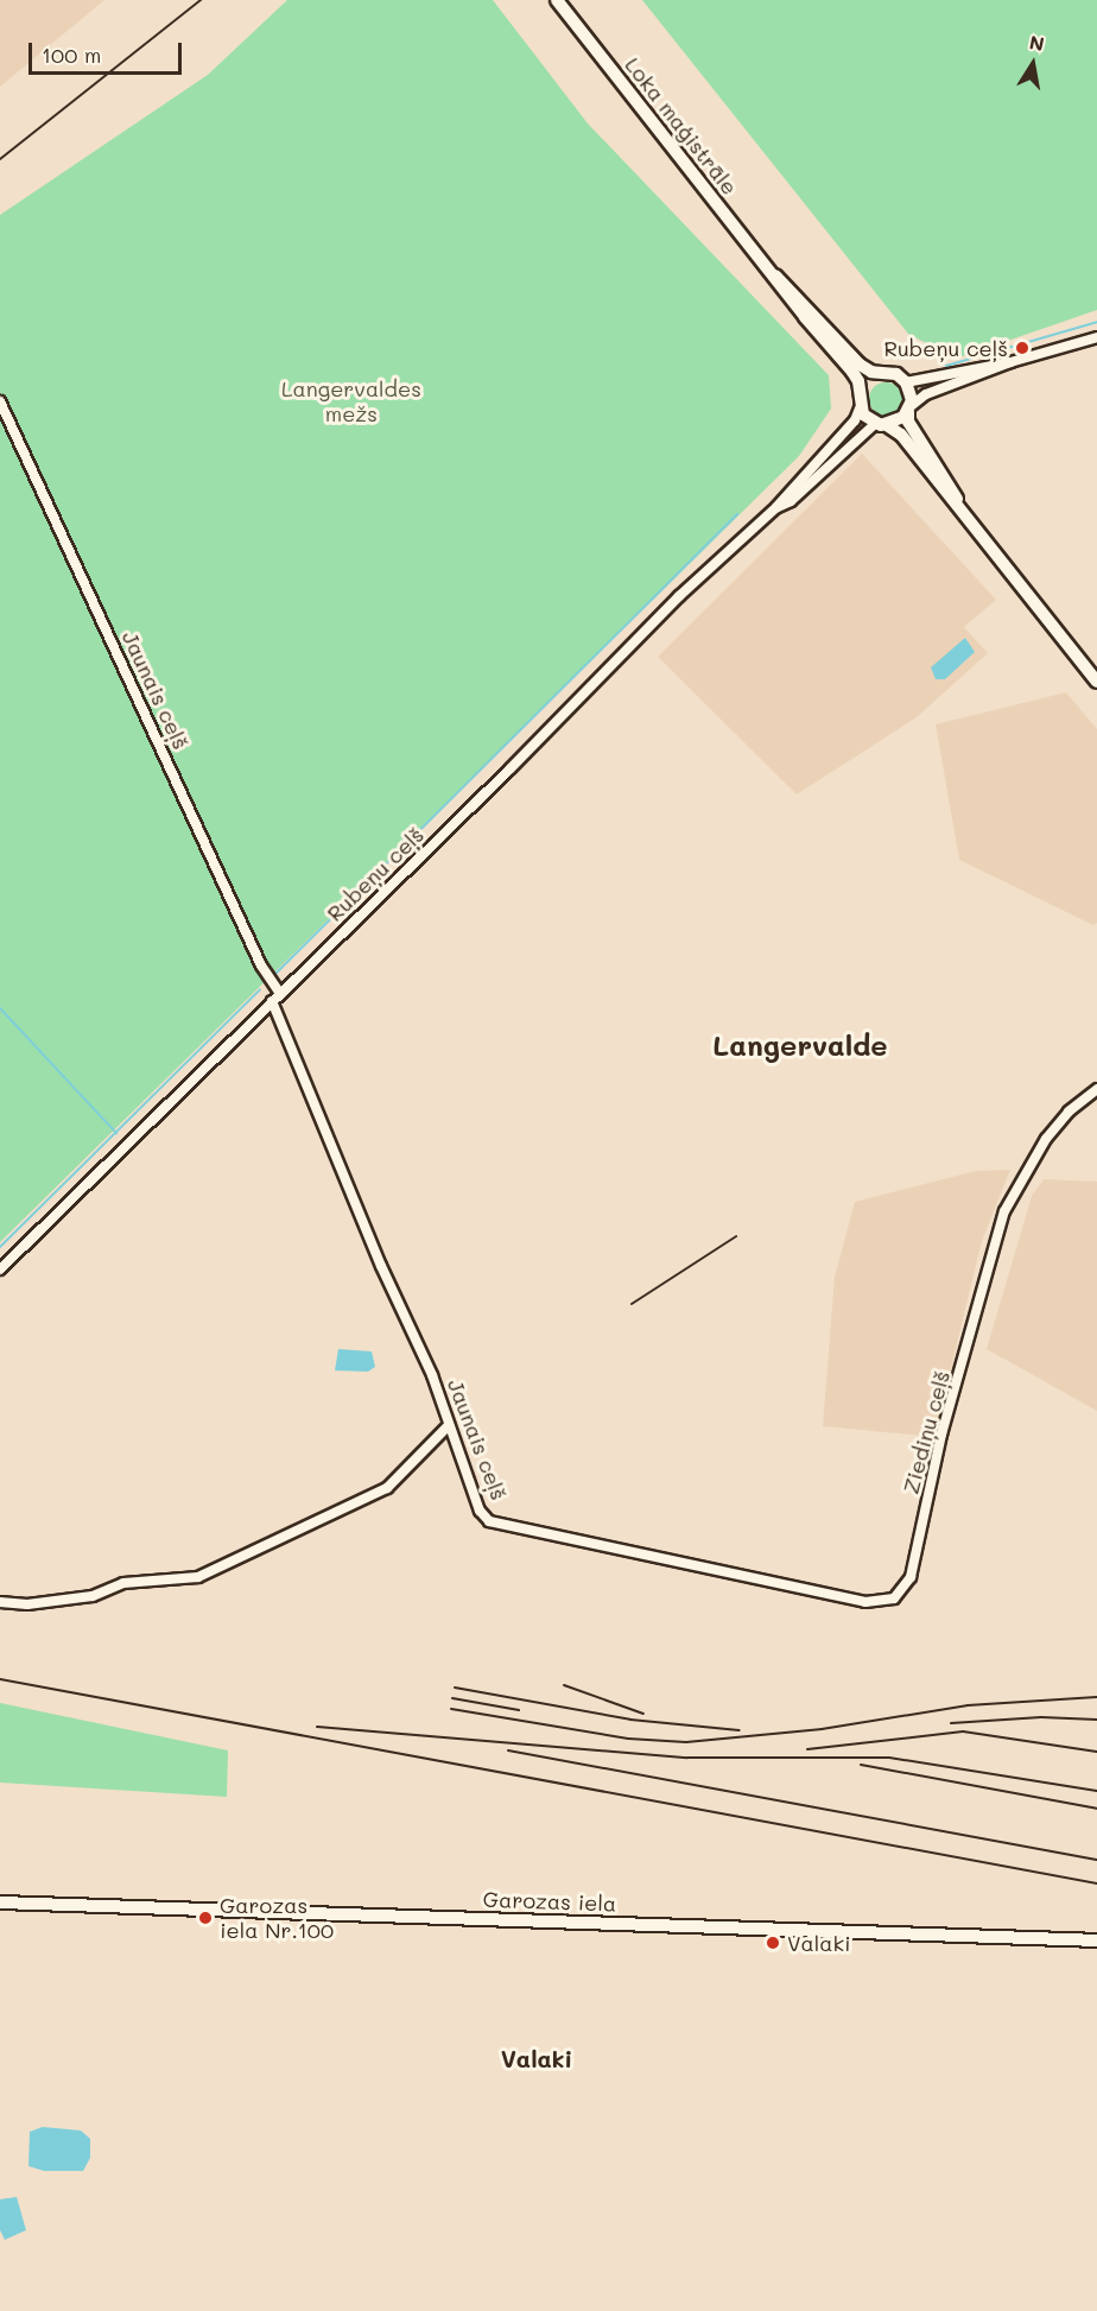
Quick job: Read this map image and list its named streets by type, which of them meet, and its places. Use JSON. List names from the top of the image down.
{
  "streets": {
    "main road": ["Loka maģistrāle", "Garozas iela"],
    "street": ["Jaunais ceļš", "Rubeņu ceļš", "Ziediņu ceļš"]
  },
  "crossings": [
    ["Loka maģistrāle", "Rubeņu ceļš"],
    ["Jaunais ceļš", "Rubeņu ceļš"],
    ["Jaunais ceļš", "Ziediņu ceļš"]
  ],
  "districts": ["Langervalde", "Valaki"],
  "parks": ["Langervaldes mežs"],
  "places": ["Rubeņu ceļš", "Garozas iela Nr.100", "Valaki"],
  "scale_bar": "100 m",
  "north": "top"
}
